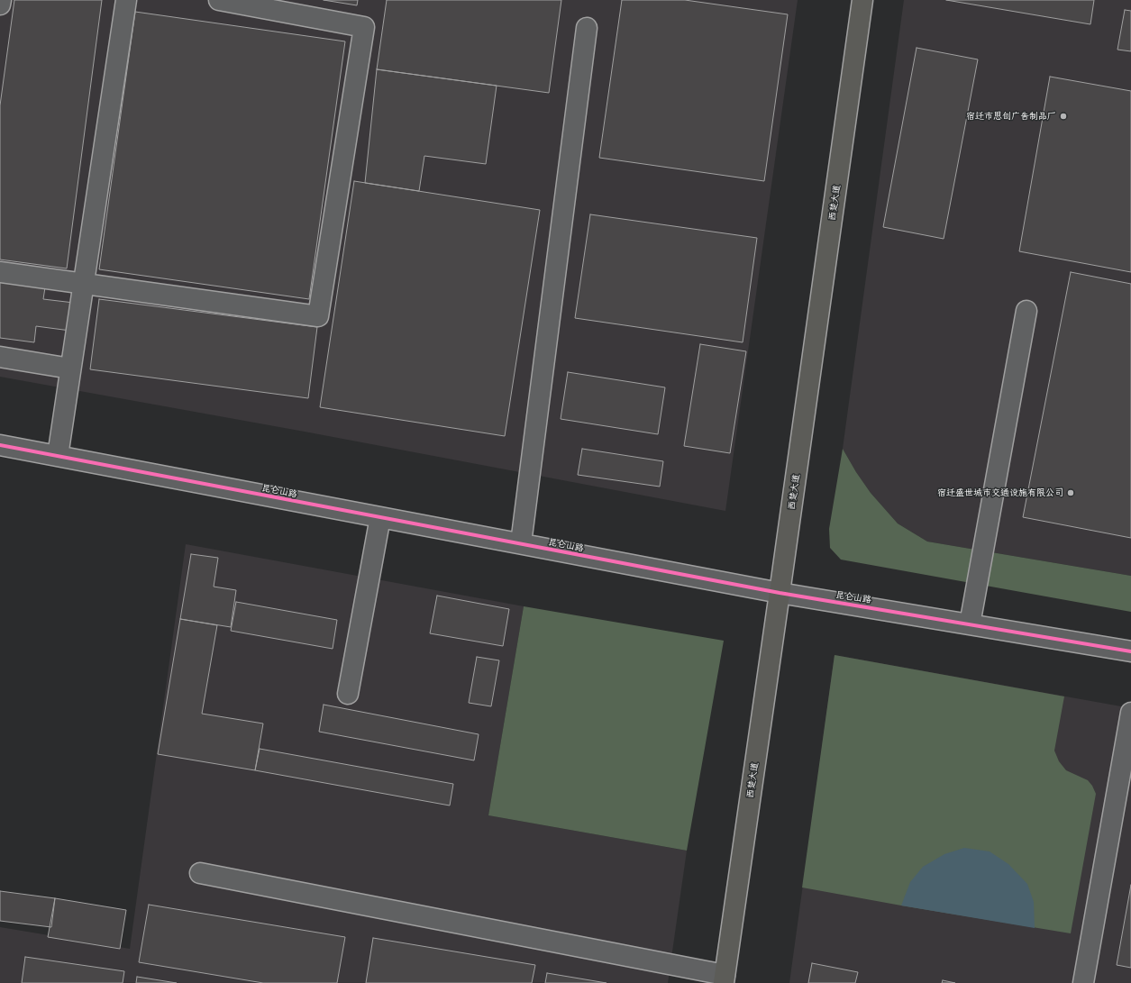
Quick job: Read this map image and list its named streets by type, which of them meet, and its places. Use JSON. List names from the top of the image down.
{
  "streets": {
    "main road": ["西楚大道"],
    "street": ["昆仑山路"]
  },
  "crossings": [
    ["西楚大道", "昆仑山路"]
  ],
  "places": ["宿迁市思创广告制品厂", "宿迁盛世城市交通设施有限公司"]
}
